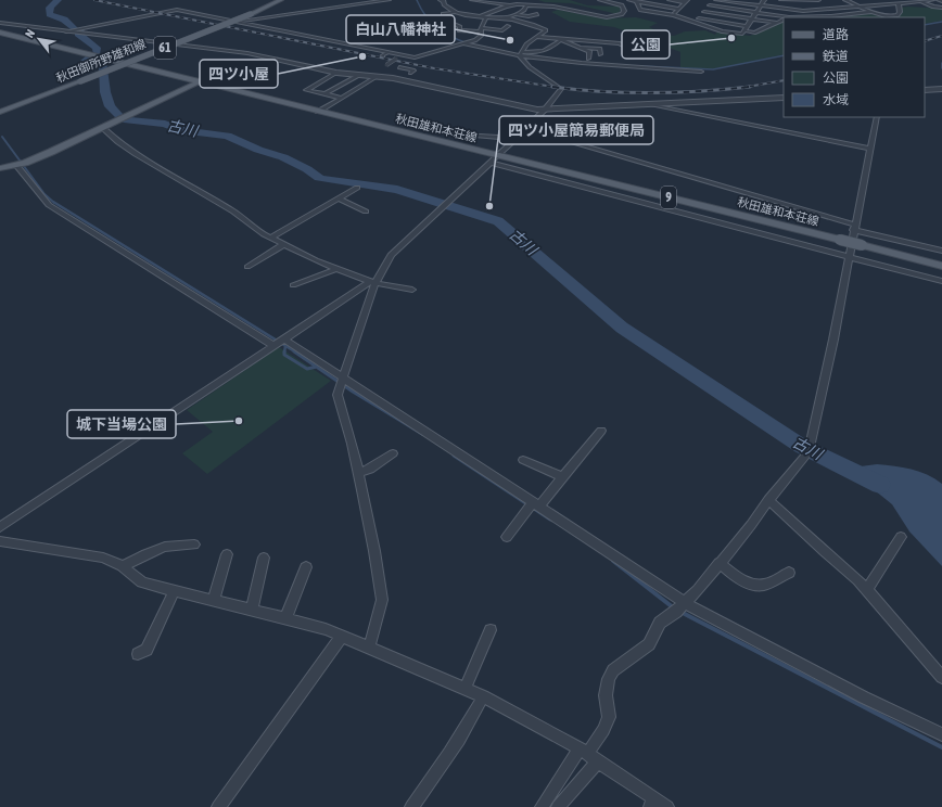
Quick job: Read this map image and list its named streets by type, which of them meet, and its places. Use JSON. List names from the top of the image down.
{
  "streets": {
    "main road": [
      "61",
      "秋田御所野雄和線",
      "秋田雄和本荘線",
      "9"
    ]
  },
  "water": ["古川"],
  "places": [
    "公園",
    "白山八幡神社",
    "四ツ小屋",
    "四ツ小屋簡易郵便局",
    "城下当場公園"
  ],
  "legend": [
    "道路",
    "鉄道",
    "公園",
    "水域"
  ],
  "north": "top left"
}
